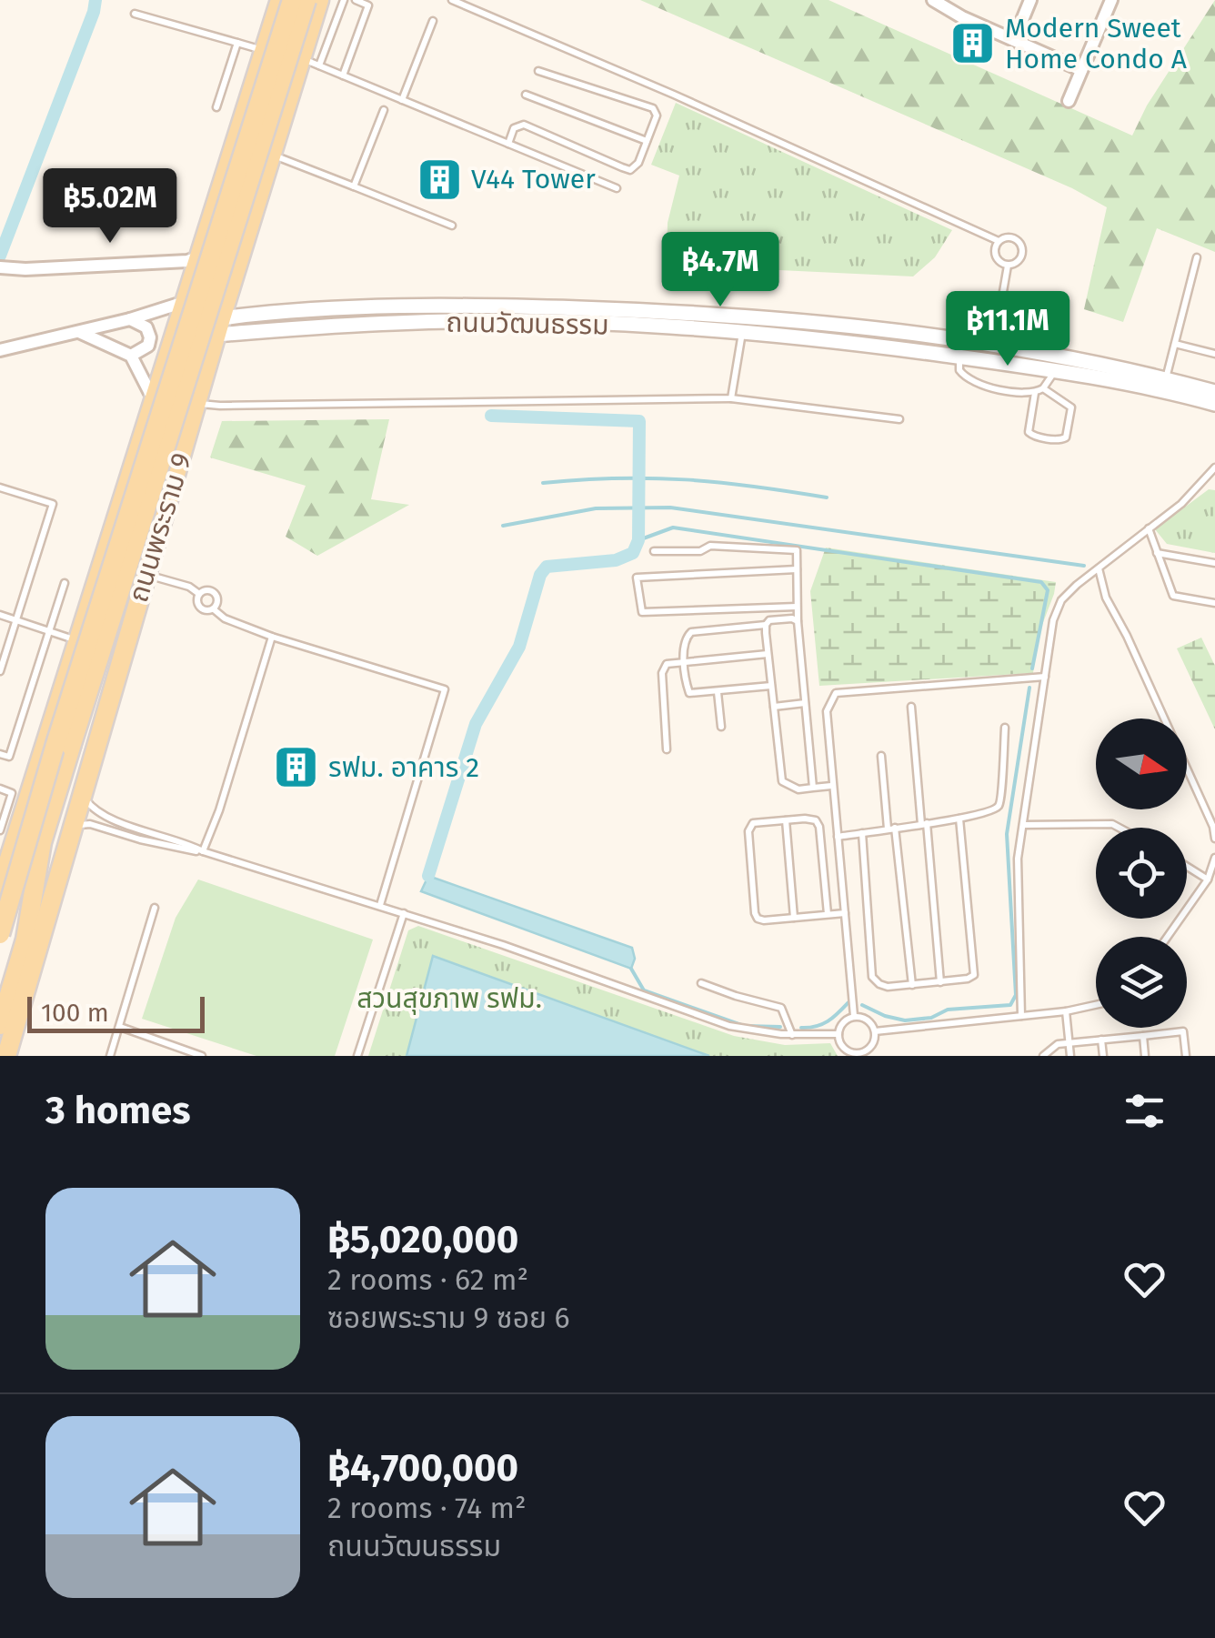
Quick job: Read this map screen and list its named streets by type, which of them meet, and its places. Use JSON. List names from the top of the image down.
{
  "streets": {
    "main road": ["ถนนพระราม 9"],
    "street": ["ถนนวัฒนธรรม"]
  },
  "crossings": [
    ["ถนนวัฒนธรรม", "ถนนพระราม 9"]
  ],
  "parks": ["สวนสุขภาพ รฟม."],
  "places": {
    "building": ["Modern Sweet Home Condo A", "V44 Tower", "รฟม. อาคาร 2"]
  },
  "scale_bar": "100 m",
  "north": "right",
  "page": {
    "price": ["฿5.02M", "฿4.7M", "฿11.1M"],
    "scale": "100 m",
    "heading": "3 homes",
    "list": [
      {
        "name": "฿5,020,000",
        "note": "2 rooms · 62 m² · ซอยพระราม 9 ซอย 6"
      },
      {
        "name": "฿4,700,000",
        "note": "2 rooms · 74 m² · ถนนวัฒนธรรม"
      }
    ]
  }
}
